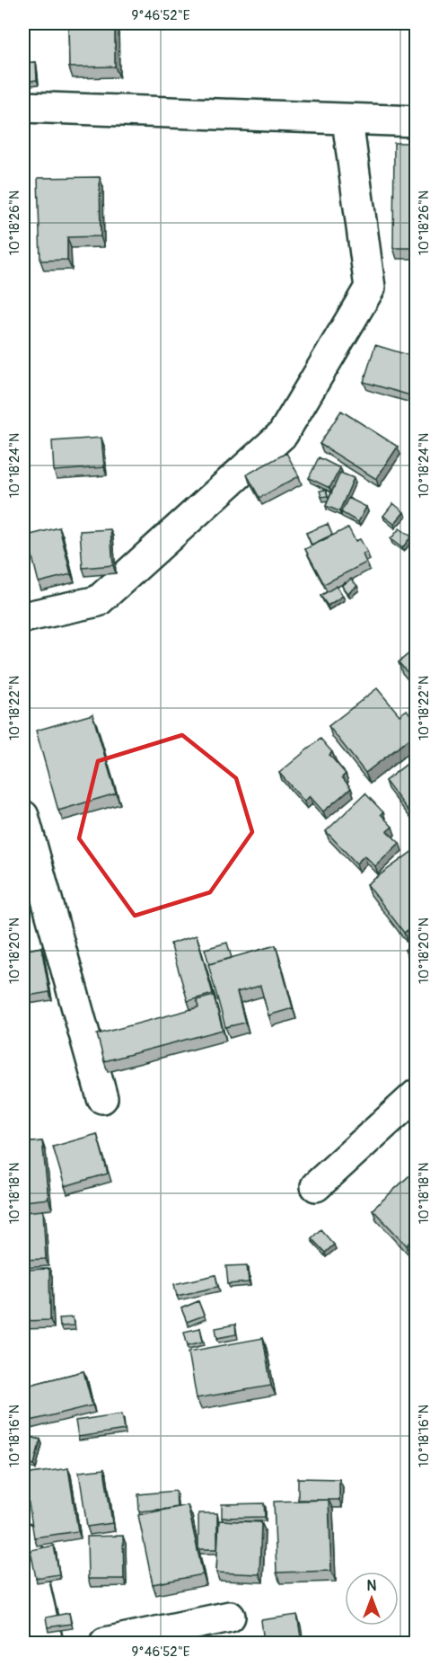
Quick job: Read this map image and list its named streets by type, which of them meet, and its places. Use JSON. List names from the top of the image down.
{
  "north": "top",
  "coordinates": [
    "9°46'52\"E",
    "10°18'26\"N",
    "10°18'24\"N",
    "10°18'22\"N",
    "10°18'20\"N",
    "10°18'18\"N",
    "10°18'16\"N"
  ]
}
